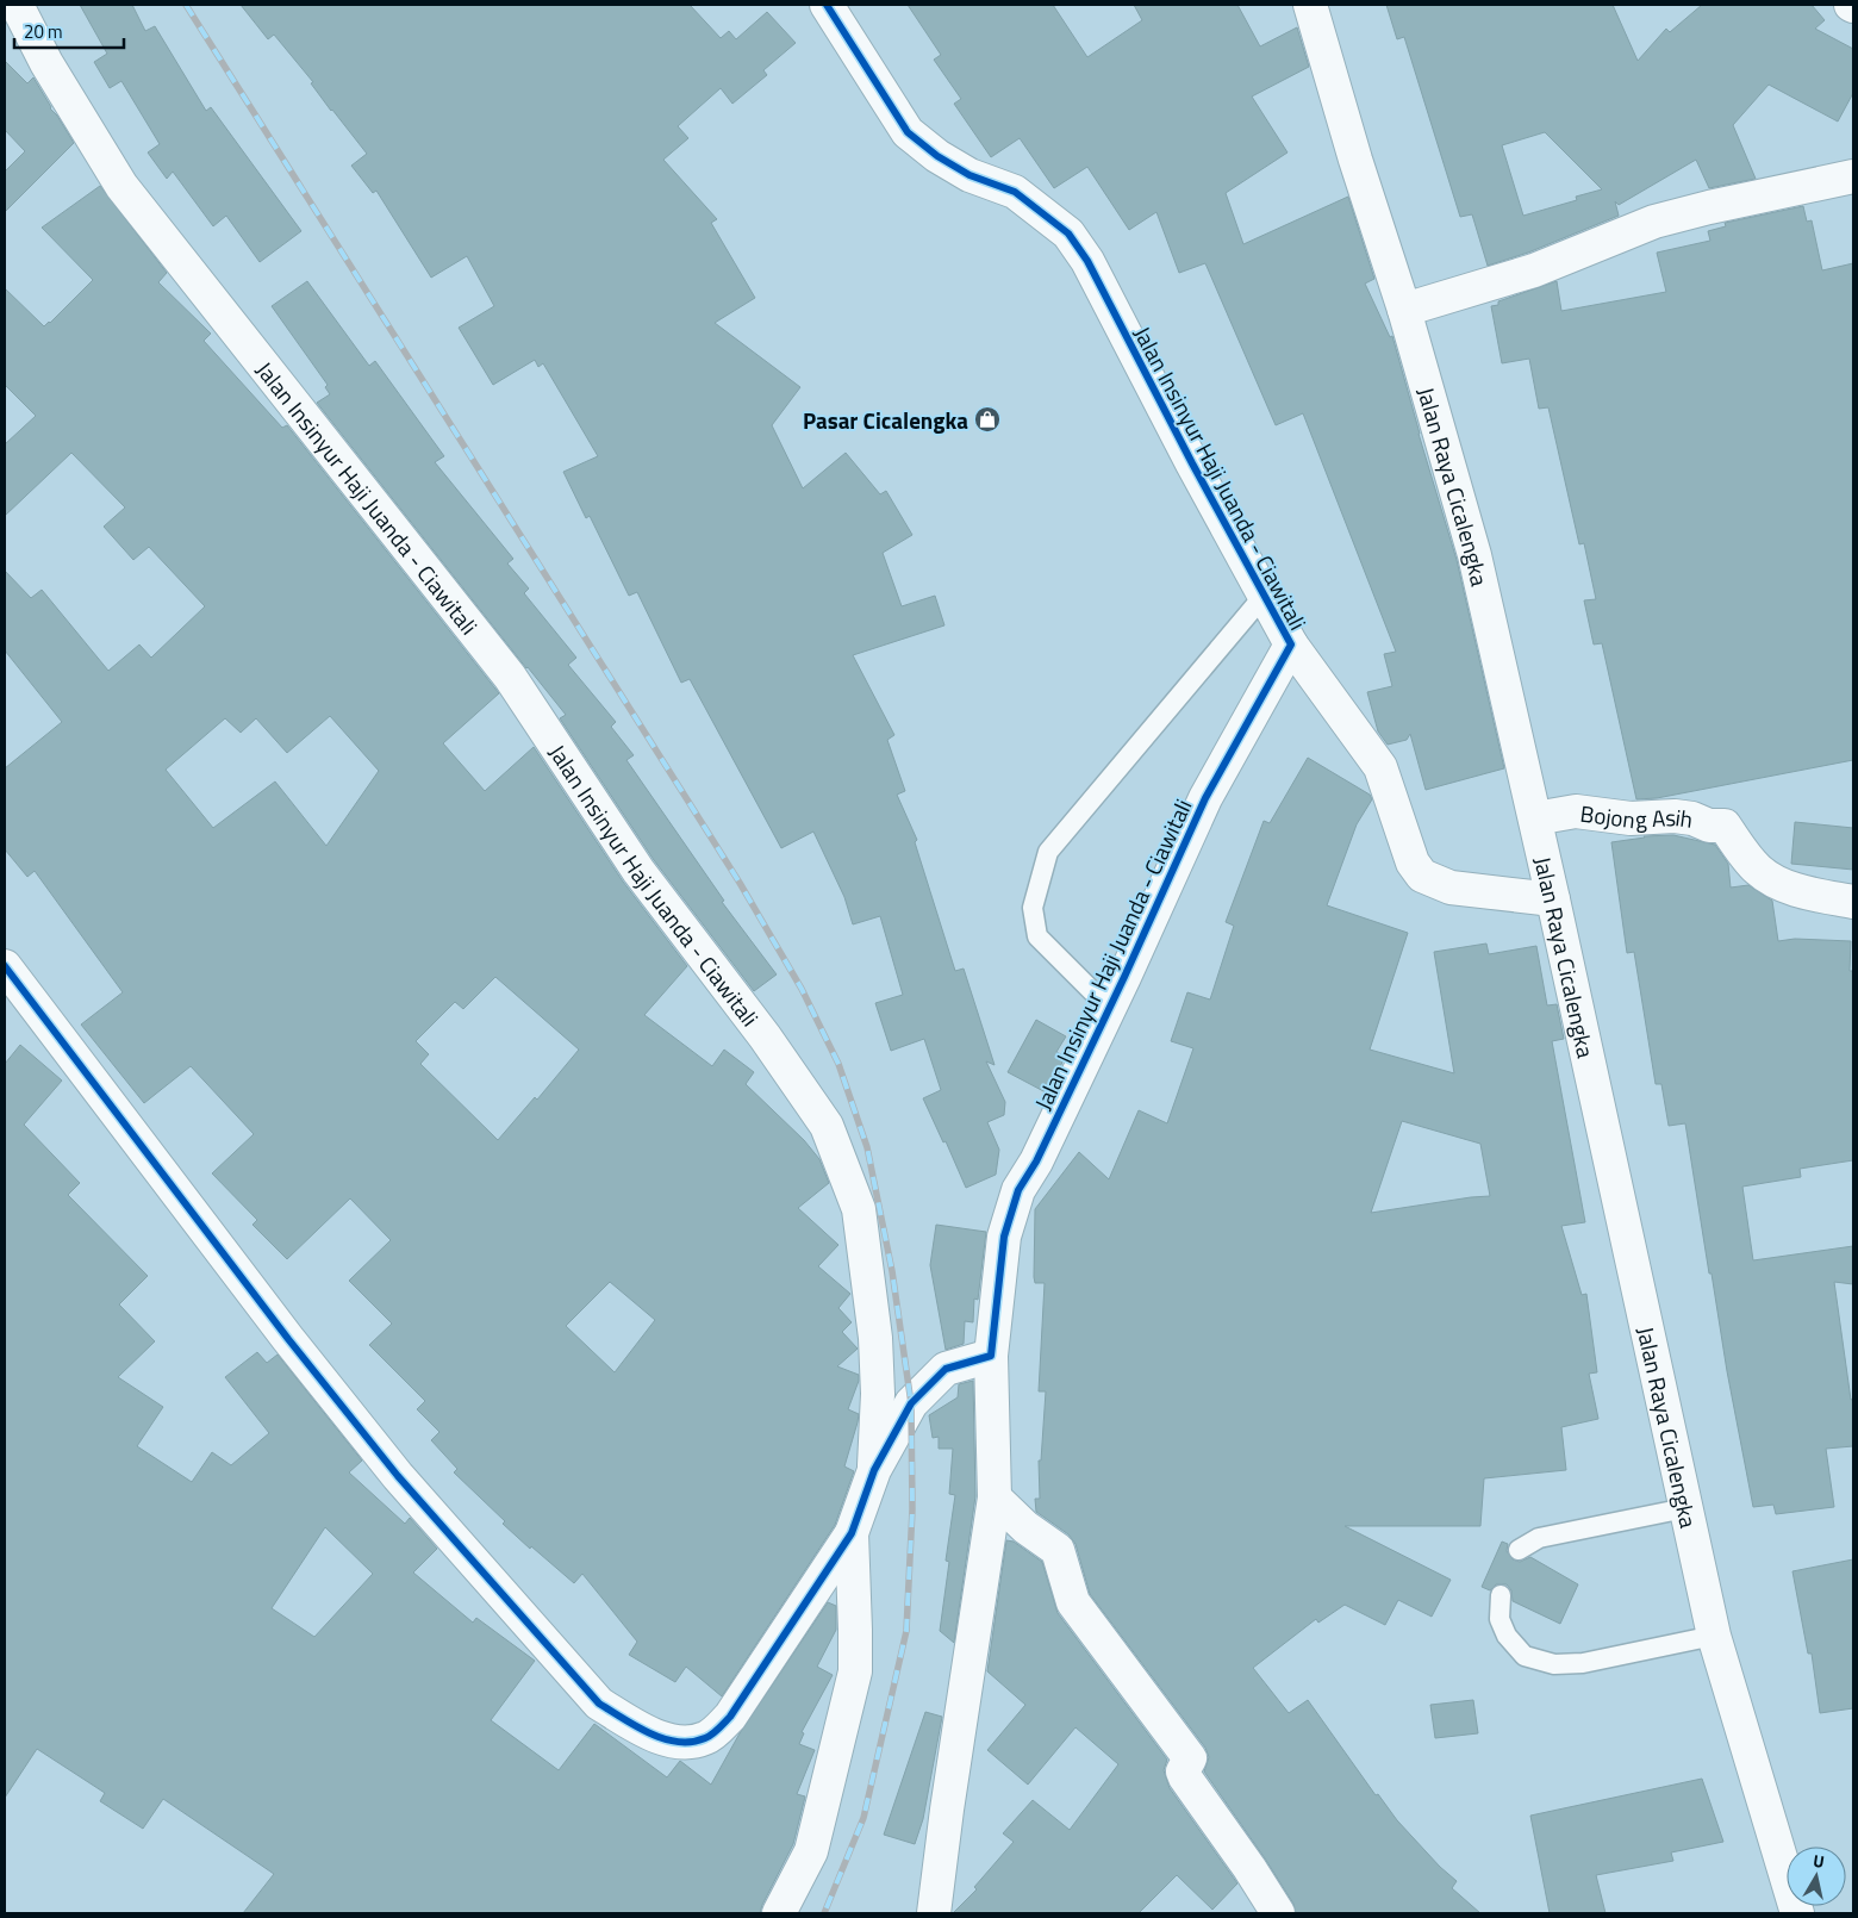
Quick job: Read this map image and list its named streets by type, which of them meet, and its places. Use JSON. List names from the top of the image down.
{
  "streets": {
    "street": ["Jalan Insinyur Haji Juanda - Ciawitali", "Jalan Raya Cicalengka", "Bojong Asih"]
  },
  "crossings": [
    ["Jalan Raya Cicalengka", "Bojong Asih"]
  ],
  "places": {
    "shop": ["Pasar Cicalengka"]
  },
  "scale_bar": "20 m",
  "north": "top"
}
